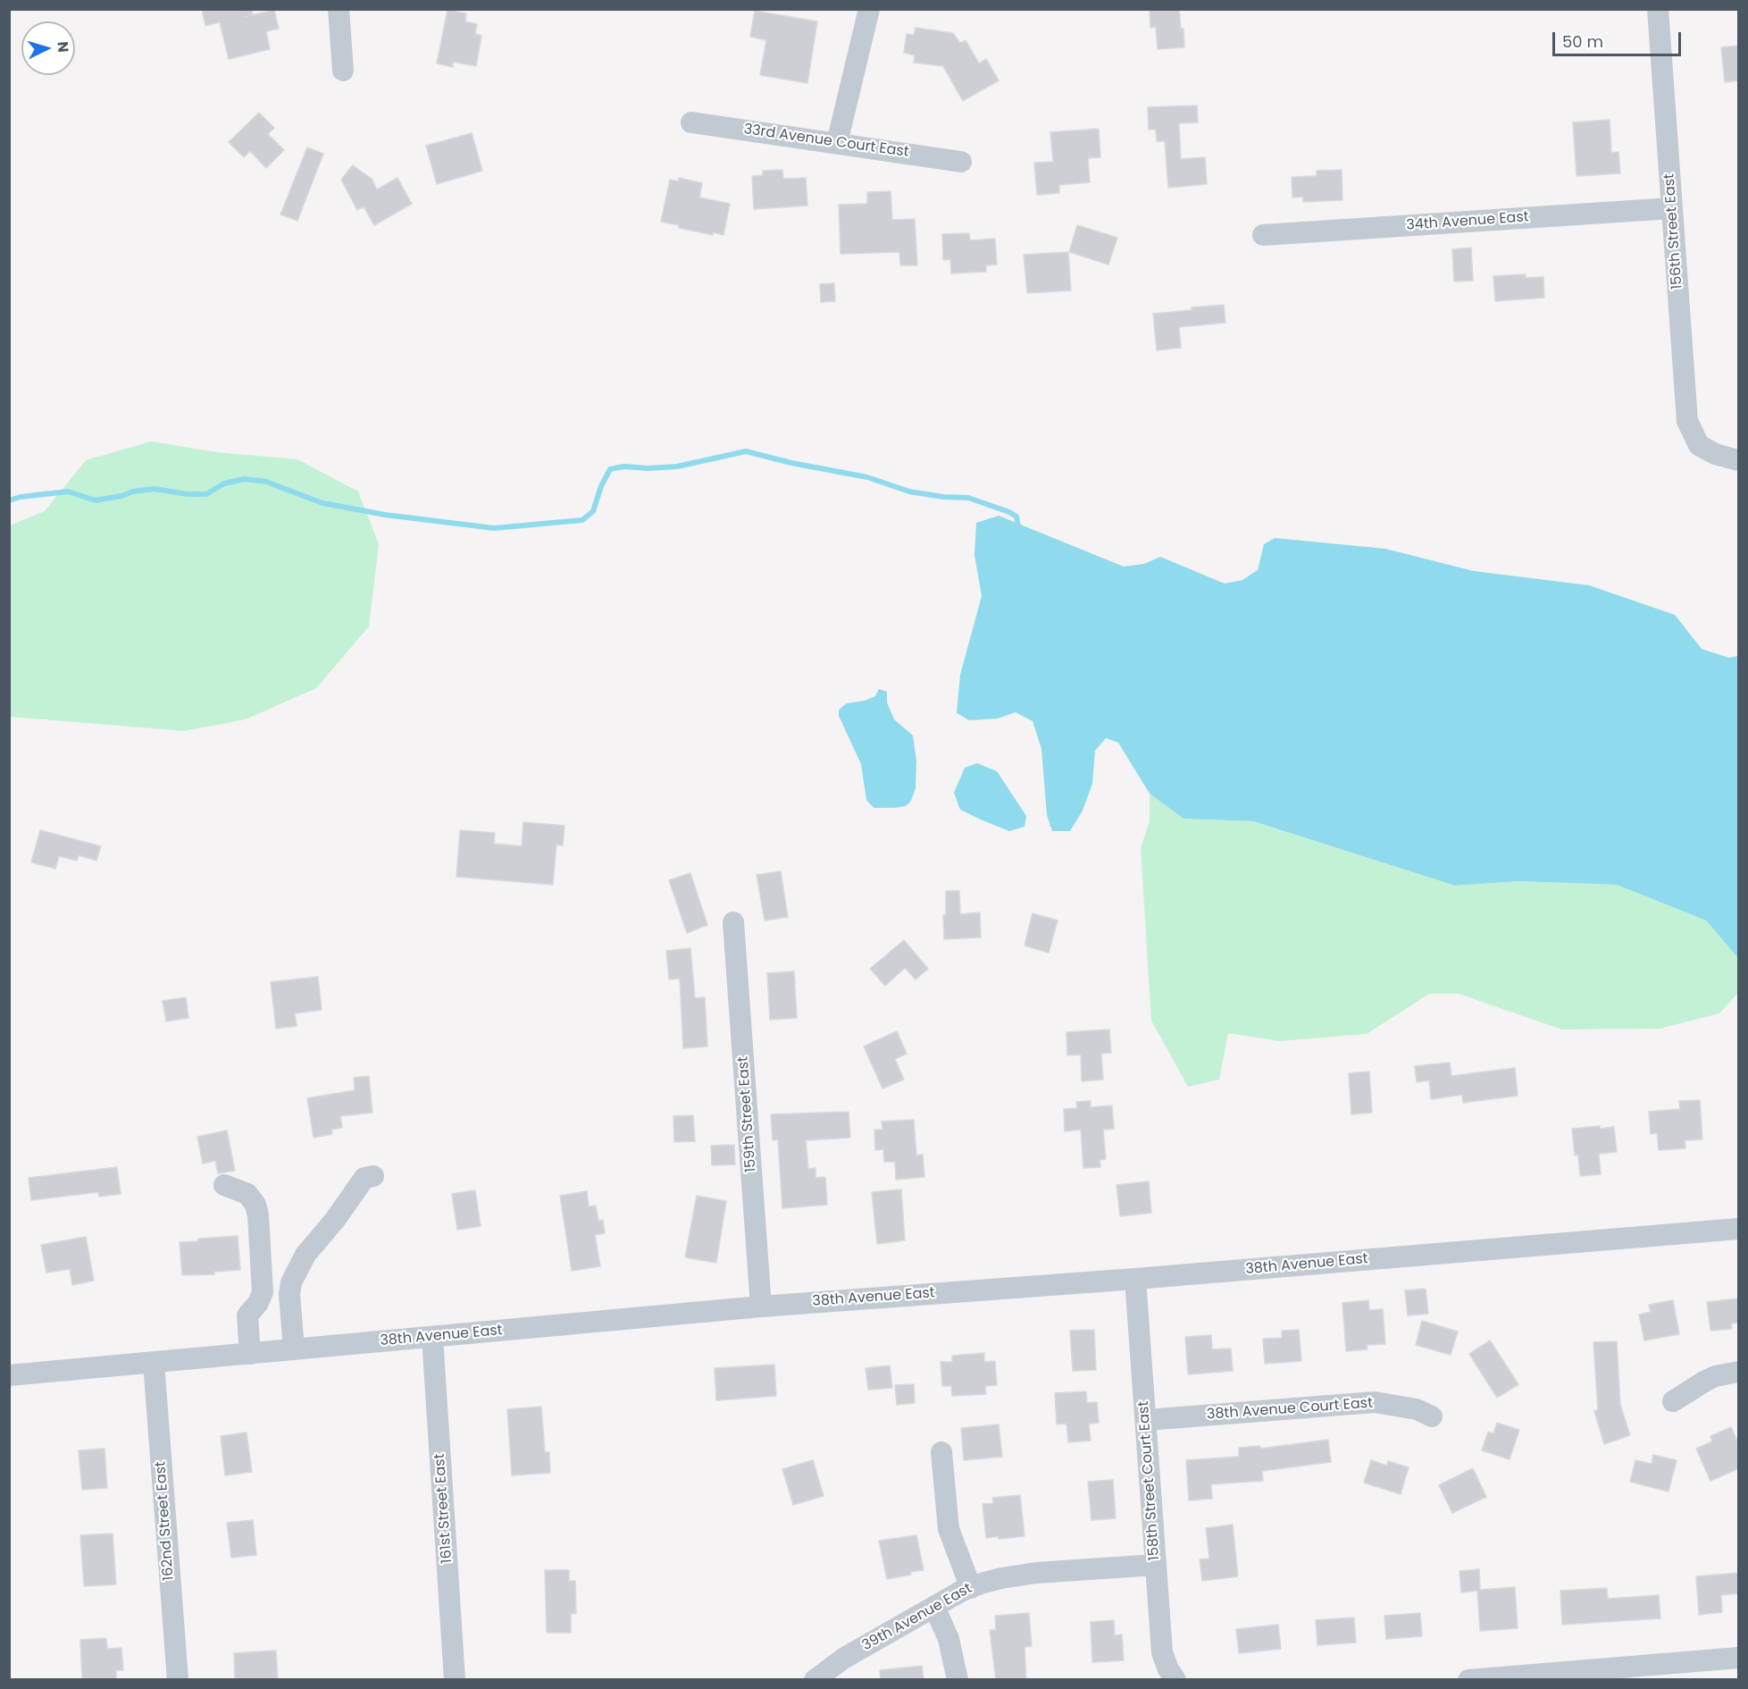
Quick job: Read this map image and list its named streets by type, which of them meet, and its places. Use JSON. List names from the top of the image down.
{
  "streets": {
    "street": [
      "33rd Avenue Court East",
      "34th Avenue East",
      "156th Street East",
      "159th Street East",
      "38th Avenue East",
      "38th Avenue Court East",
      "158th Street Court East",
      "161st Street East",
      "162nd Street East",
      "39th Avenue East"
    ]
  },
  "crossings": [
    ["34th Avenue East", "156th Street East"],
    ["159th Street East", "38th Avenue East"],
    ["38th Avenue East", "158th Street Court East"],
    ["38th Avenue East", "161st Street East"],
    ["38th Avenue East", "162nd Street East"],
    ["38th Avenue Court East", "158th Street Court East"],
    ["158th Street Court East", "39th Avenue East"]
  ],
  "scale_bar": "50 m",
  "north": "right"
}
